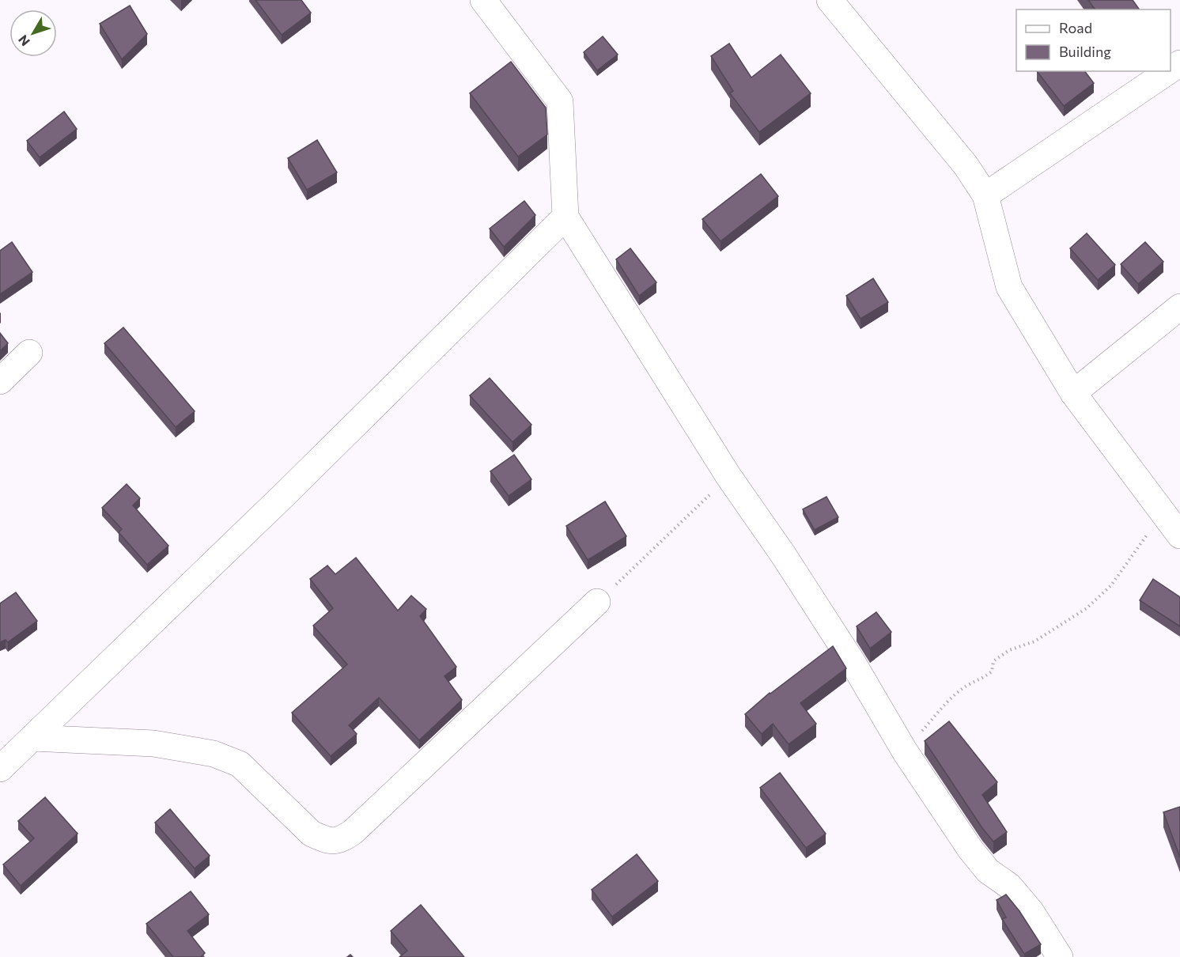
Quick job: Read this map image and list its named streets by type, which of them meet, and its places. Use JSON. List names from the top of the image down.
{
  "legend": ["Road", "Building"],
  "north": "bottom left"
}
